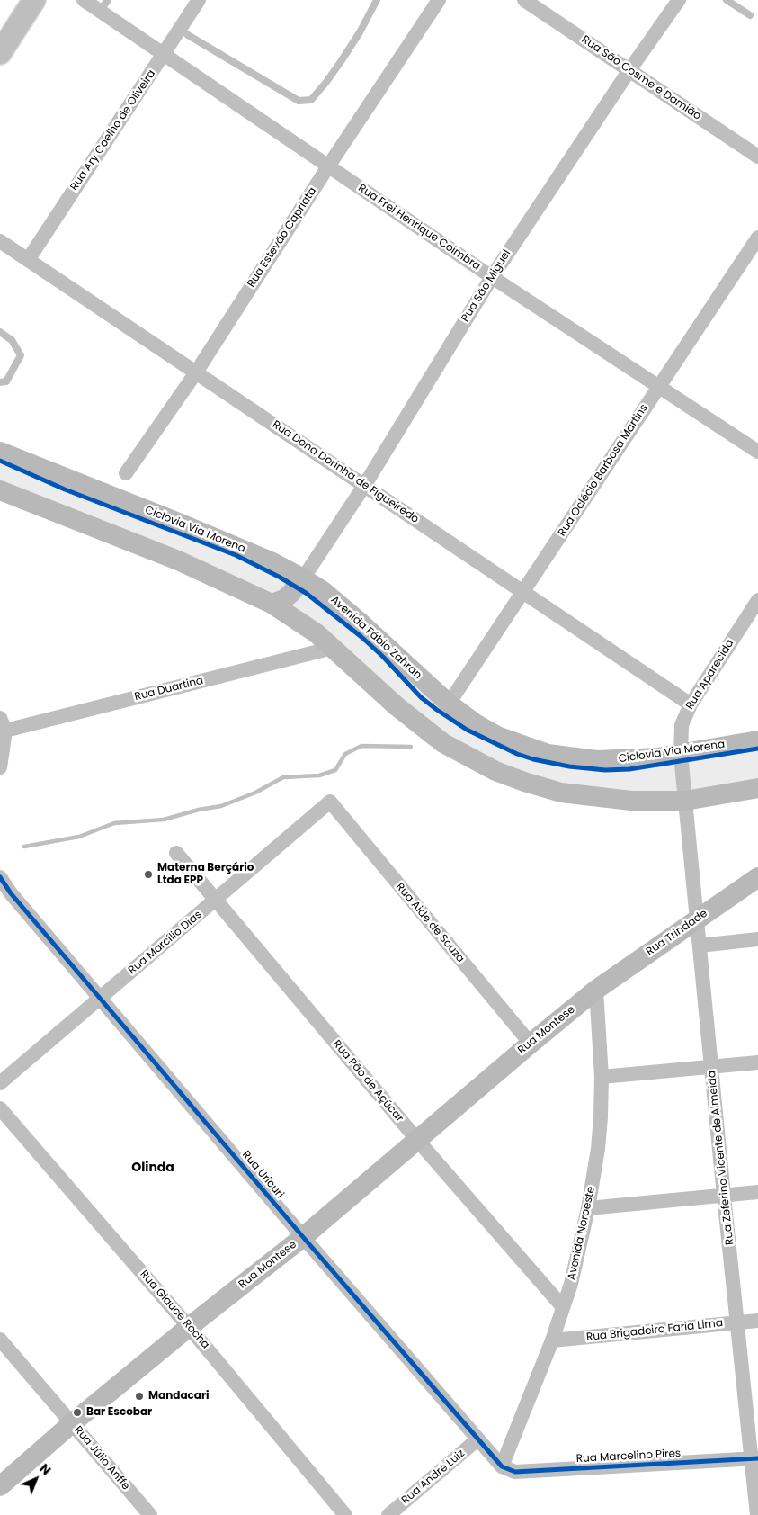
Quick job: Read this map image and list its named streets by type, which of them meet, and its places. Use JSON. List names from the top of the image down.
{
  "streets": {
    "main road": ["Avenida Fábio Zahran", "Rua Trindade", "Rua Montese"],
    "street": [
      "Rua São Cosme e Damião",
      "Rua Ary Coelho de Oliveira",
      "Rua Frei Henrique Coimbra",
      "Rua Estevão Capriata",
      "Rua São Miguel",
      "Rua Oclécio Barbosa Martins",
      "Rua Dona Dorinha de Figueiredo",
      "Rua Aparecida",
      "Rua Duartina",
      "Rua Aide de Souza",
      "Rua Marcílio Dias",
      "Rua Pão de Açúcar",
      "Rua Zeferino Vicente de Almeida",
      "Rua Uricuri",
      "Avenida Noroeste",
      "Rua Glauce Rocha",
      "Rua Brigadeiro Faria Lima",
      "Rua Marcelino Pires",
      "Rua Júlio Anffe",
      "Rua André Luiz"
    ],
    "cycle path": ["Ciclovia Via Morena"]
  },
  "crossings": [
    ["Rua São Cosme e Damião", "Rua São Miguel"],
    ["Rua Ary Coelho de Oliveira", "Rua Frei Henrique Coimbra"],
    ["Rua Ary Coelho de Oliveira", "Rua Dona Dorinha de Figueiredo"],
    ["Rua Frei Henrique Coimbra", "Rua Estevão Capriata"],
    ["Rua Frei Henrique Coimbra", "Rua São Miguel"],
    ["Rua Frei Henrique Coimbra", "Rua Oclécio Barbosa Martins"],
    ["Rua Estevão Capriata", "Rua Dona Dorinha de Figueiredo"],
    ["Rua São Miguel", "Rua Dona Dorinha de Figueiredo"],
    ["Rua São Miguel", "Avenida Fábio Zahran"],
    ["Rua Oclécio Barbosa Martins", "Rua Dona Dorinha de Figueiredo"],
    ["Rua Oclécio Barbosa Martins", "Avenida Fábio Zahran"],
    ["Rua Dona Dorinha de Figueiredo", "Rua Aparecida"],
    ["Avenida Fábio Zahran", "Rua Aparecida"],
    ["Rua Aparecida", "Rua Zeferino Vicente de Almeida"],
    ["Rua Aide de Souza", "Rua Marcílio Dias"],
    ["Rua Aide de Souza", "Rua Montese"],
    ["Rua Trindade", "Rua Montese"],
    ["Rua Trindade", "Rua Zeferino Vicente de Almeida"],
    ["Rua Trindade", "Avenida Noroeste"],
    ["Rua Marcílio Dias", "Rua Pão de Açúcar"],
    ["Rua Marcílio Dias", "Rua Uricuri"],
    ["Rua Montese", "Rua Pão de Açúcar"],
    ["Rua Montese", "Rua Uricuri"],
    ["Rua Montese", "Avenida Noroeste"],
    ["Rua Montese", "Rua Glauce Rocha"],
    ["Rua Montese", "Rua Júlio Anffe"],
    ["Rua Pão de Açúcar", "Avenida Noroeste"],
    ["Rua Zeferino Vicente de Almeida", "Rua Brigadeiro Faria Lima"],
    ["Rua Zeferino Vicente de Almeida", "Rua Marcelino Pires"],
    ["Rua Uricuri", "Avenida Noroeste"],
    ["Rua Uricuri", "Rua Marcelino Pires"],
    ["Rua Uricuri", "Rua André Luiz"],
    ["Avenida Noroeste", "Rua Brigadeiro Faria Lima"],
    ["Avenida Noroeste", "Rua Marcelino Pires"]
  ],
  "districts": ["Olinda"],
  "places": ["Materna Berçário Ltda EPP", "Mandacari", "Bar Escobar"],
  "north": "top right"
}
